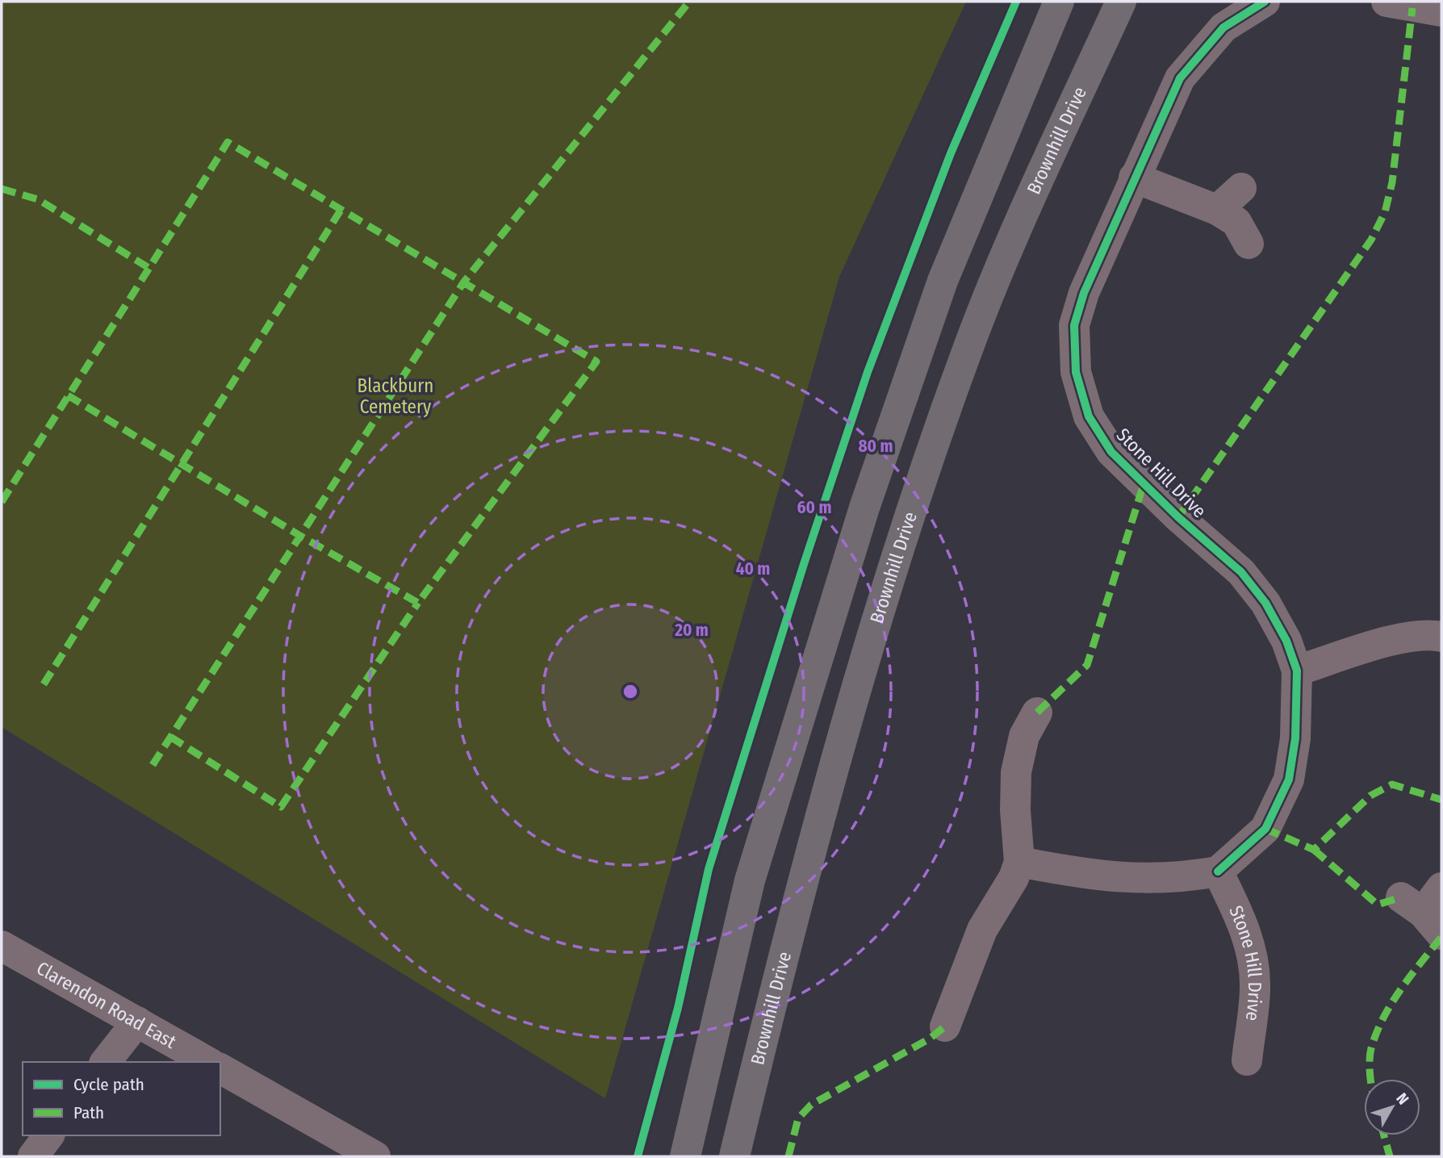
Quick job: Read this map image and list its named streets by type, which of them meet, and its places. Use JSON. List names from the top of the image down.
{
  "streets": {
    "highway": ["Brownhill Drive"],
    "street": ["Stone Hill Drive", "Clarendon Road East"]
  },
  "parks": ["Blackburn Cemetery"],
  "legend": ["Cycle path", "Path"],
  "north": "top right",
  "rings": [
    "80 m",
    "60 m",
    "40 m",
    "20 m"
  ]
}
